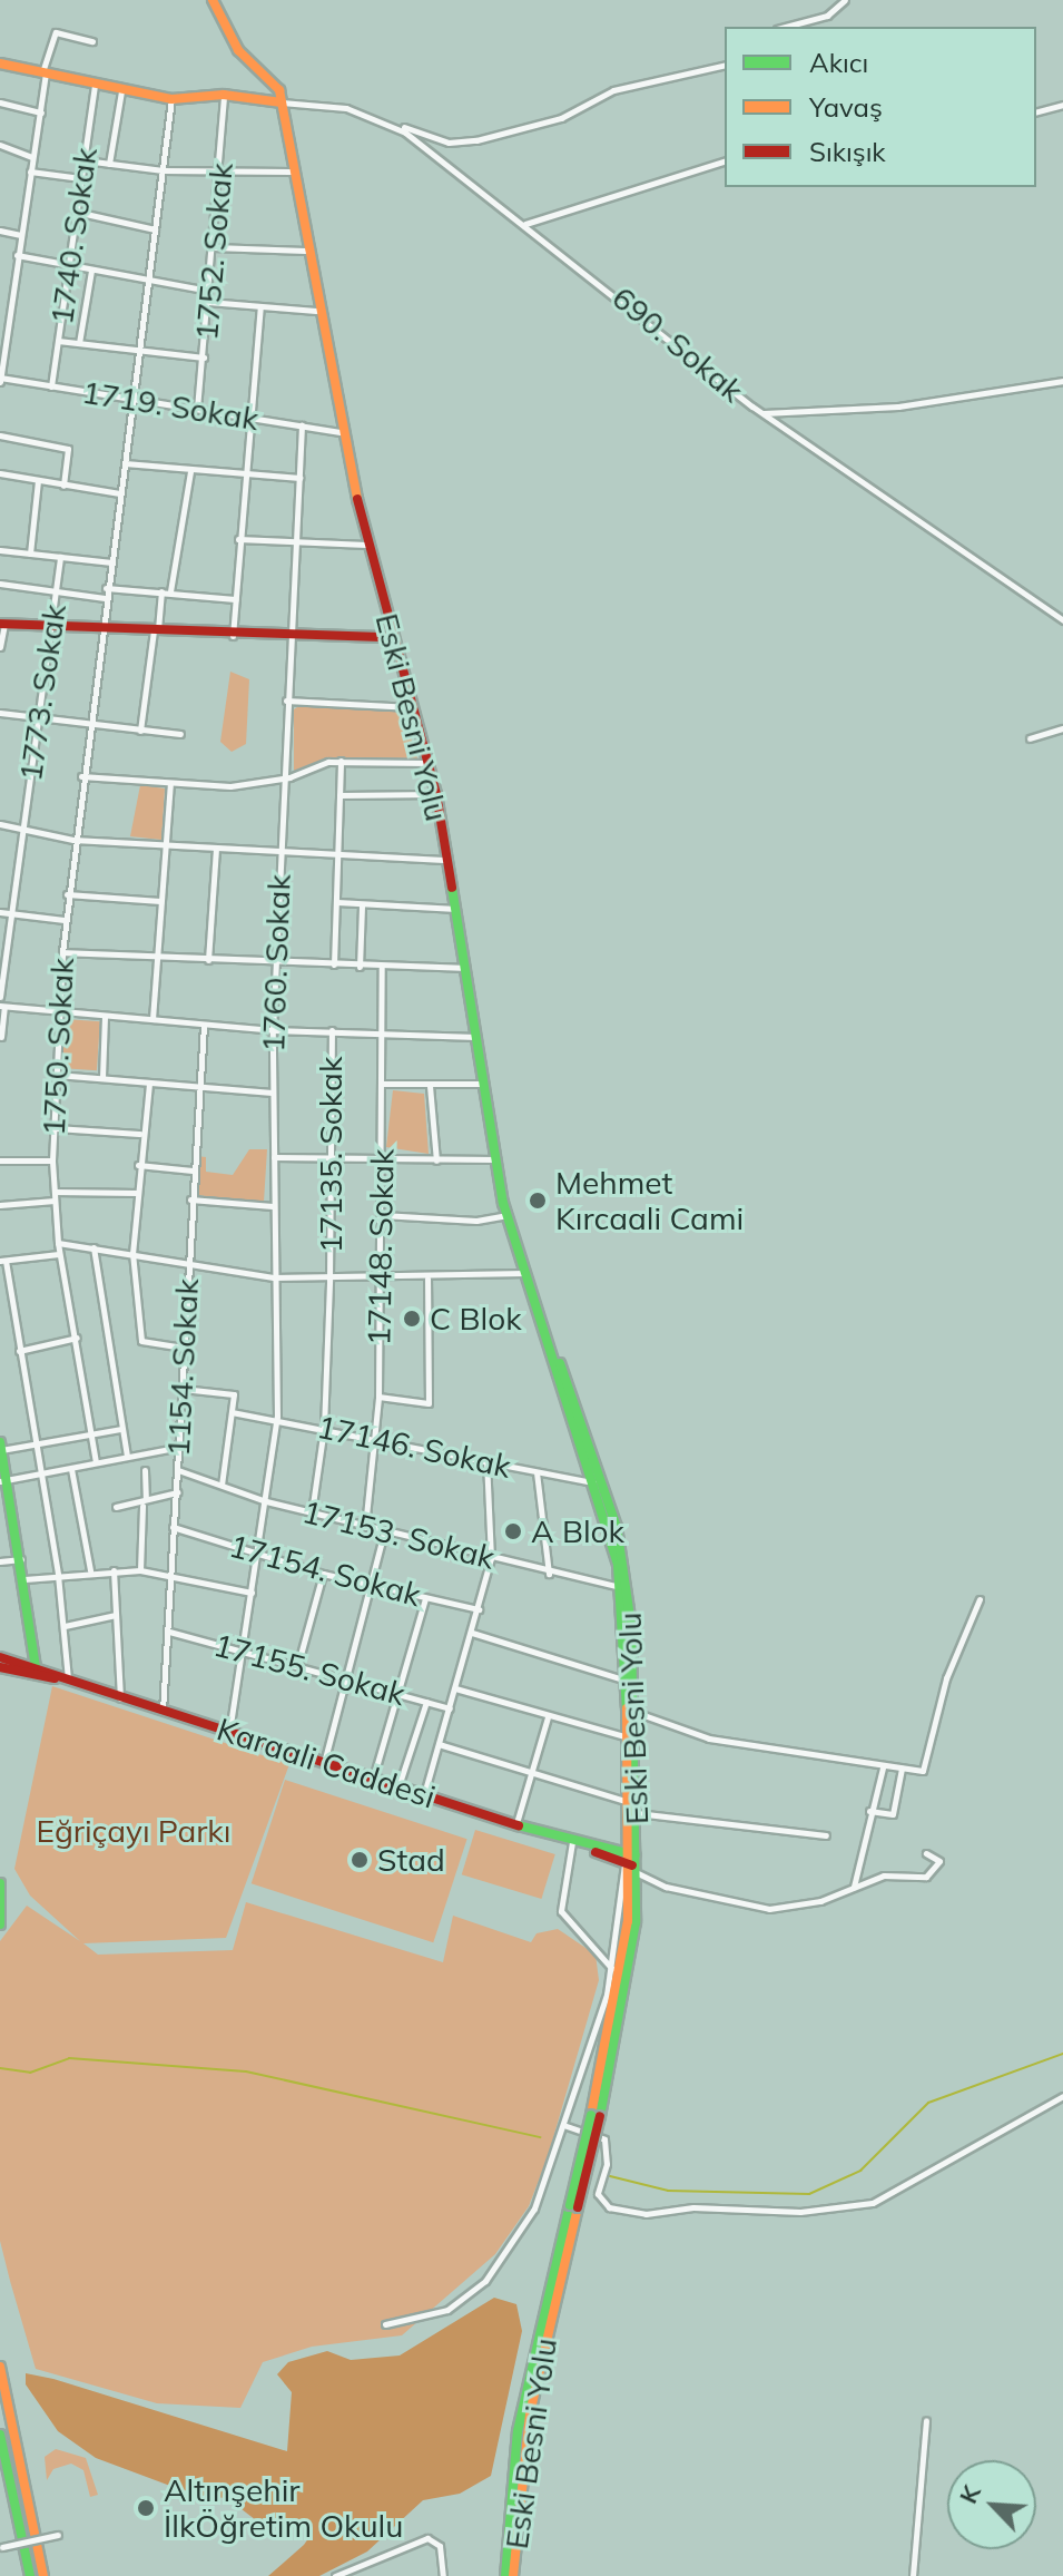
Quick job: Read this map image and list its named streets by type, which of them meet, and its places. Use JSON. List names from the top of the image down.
{
  "streets": {
    "main road": ["Eski Besni Yolu", "Karaali Caddesi"],
    "street": [
      "1740. Sokak",
      "1752. Sokak",
      "690. Sokak",
      "1719. Sokak",
      "1773. Sokak",
      "1760. Sokak",
      "1750. Sokak",
      "17135. Sokak",
      "17148. Sokak",
      "1154. Sokak",
      "17146. Sokak",
      "17153. Sokak",
      "17154. Sokak",
      "17155. Sokak"
    ]
  },
  "crossings": [
    ["1740. Sokak", "1719. Sokak"],
    ["1752. Sokak", "1719. Sokak"],
    ["690. Sokak", "Eski Besni Yolu"],
    ["1719. Sokak", "Eski Besni Yolu"],
    ["1719. Sokak", "1760. Sokak"],
    ["1719. Sokak", "1750. Sokak"],
    ["Eski Besni Yolu", "17146. Sokak"],
    ["Eski Besni Yolu", "17153. Sokak"],
    ["Eski Besni Yolu", "Karaali Caddesi"],
    ["1760. Sokak", "17146. Sokak"],
    ["1760. Sokak", "17153. Sokak"],
    ["1760. Sokak", "17154. Sokak"],
    ["1760. Sokak", "17155. Sokak"],
    ["1760. Sokak", "Karaali Caddesi"],
    ["17135. Sokak", "17146. Sokak"],
    ["17135. Sokak", "17153. Sokak"],
    ["17148. Sokak", "17146. Sokak"],
    ["17148. Sokak", "17153. Sokak"],
    ["1154. Sokak", "17153. Sokak"],
    ["1154. Sokak", "17154. Sokak"],
    ["1154. Sokak", "17155. Sokak"],
    ["1154. Sokak", "Karaali Caddesi"]
  ],
  "parks": ["Eğriçayı Parkı"],
  "places": [
    "Mehmet Kırcaali Cami",
    "C Blok",
    "A Blok",
    "Stad",
    "Altınşehir İlkÖğretim Okulu"
  ],
  "legend": ["Akıcı", "Yavaş", "Sıkışık"],
  "north": "top left"
}
